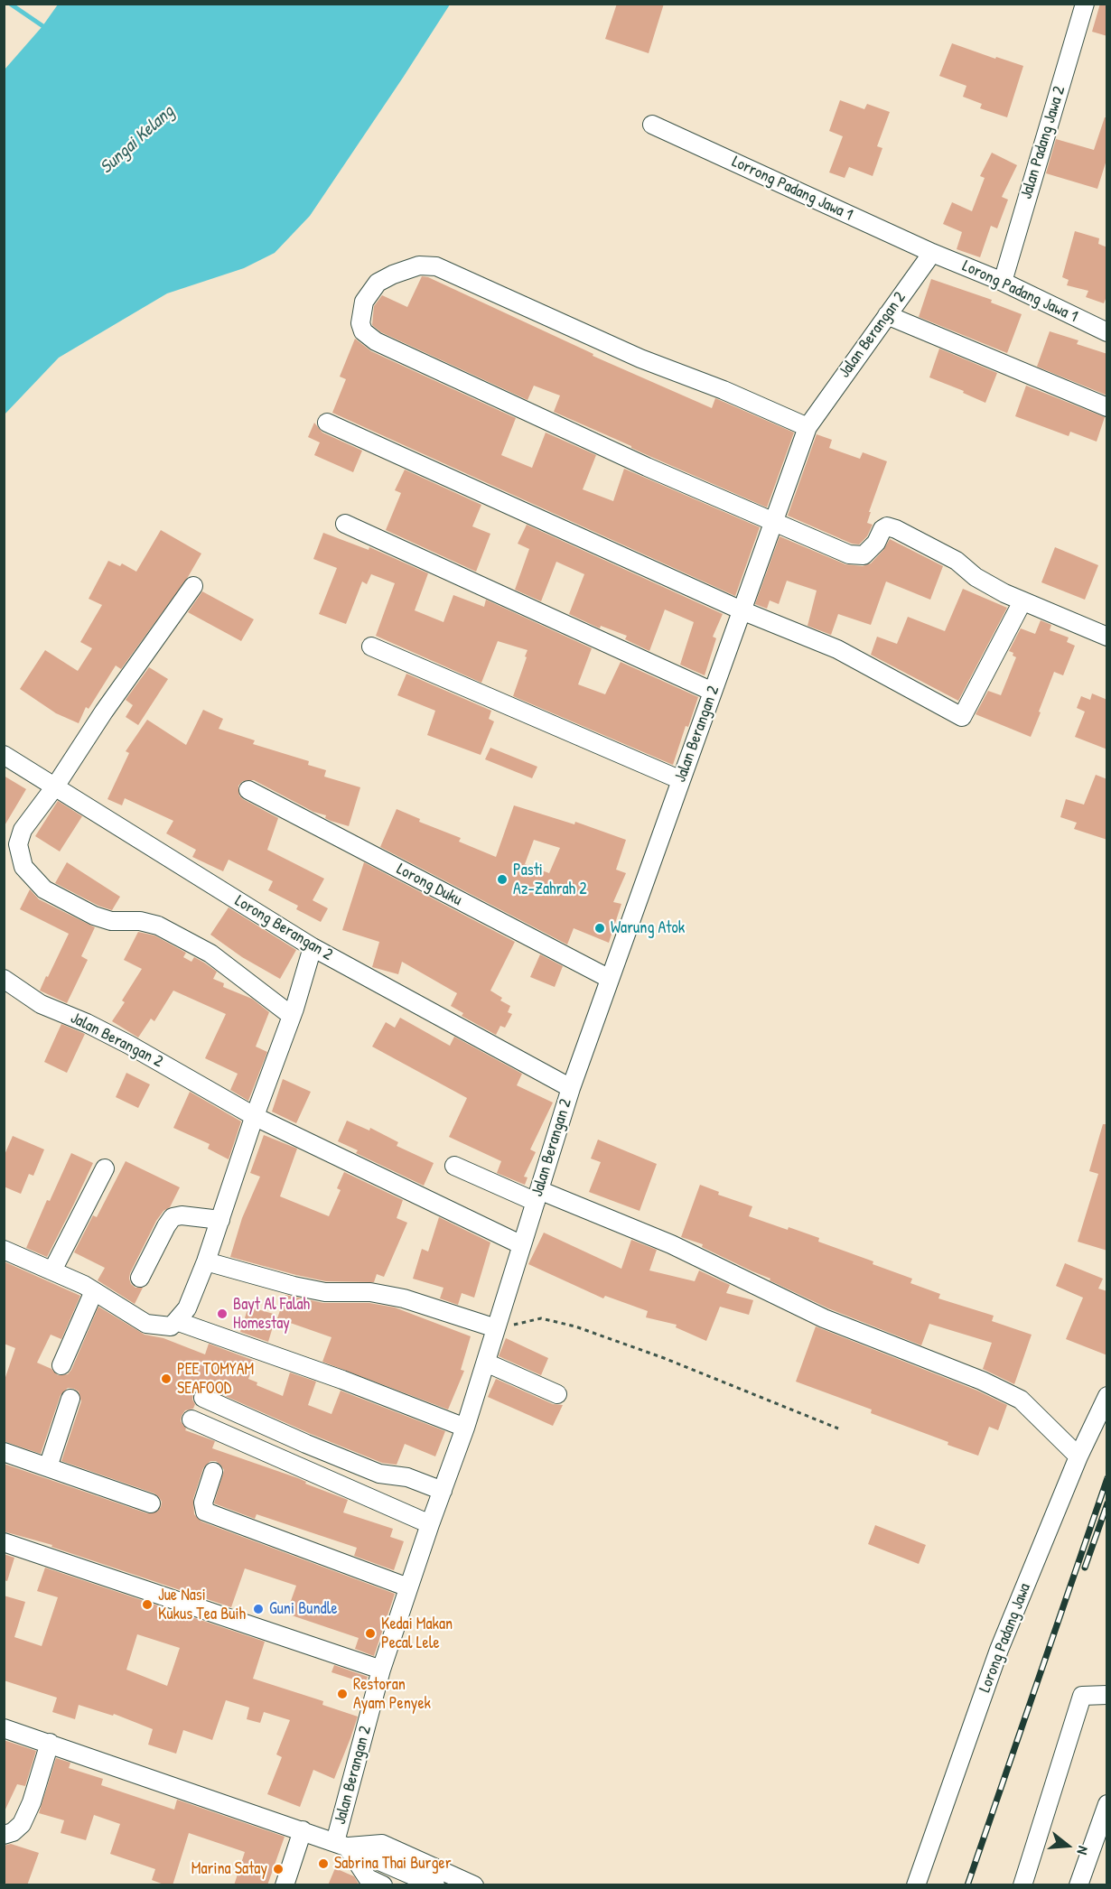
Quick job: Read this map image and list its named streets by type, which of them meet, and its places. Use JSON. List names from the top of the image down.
{
  "streets": {
    "street": [
      "Jalan Padang Jawa 2",
      "Lorrong Padang Jawa 1",
      "Lorong Padang Jawa 1",
      "Jalan Berangan 2",
      "Lorong Duku",
      "Lorong Berangan 2",
      "Lorong Padang Jawa"
    ]
  },
  "crossings": [
    ["Jalan Padang Jawa 2", "Lorong Padang Jawa 1"],
    ["Lorrong Padang Jawa 1", "Lorong Padang Jawa 1"],
    ["Lorrong Padang Jawa 1", "Jalan Berangan 2"],
    ["Lorong Padang Jawa 1", "Jalan Berangan 2"],
    ["Jalan Berangan 2", "Lorong Duku"],
    ["Jalan Berangan 2", "Lorong Berangan 2"]
  ],
  "water": ["Sungai Kelang"],
  "places": [
    "Pasti Az-Zahrah 2",
    "Warung Atok",
    "Bayt Al Falah Homestay",
    "PEE TOMYAM SEAFOOD",
    "Jue Nasi Kukus Tea Buih",
    "Guni Bundle",
    "Kedai Makan Pecal Lele",
    "Restoran Ayam Penyek",
    "Sabrina Thai Burger",
    "Marina Satay"
  ],
  "north": "right"
}
